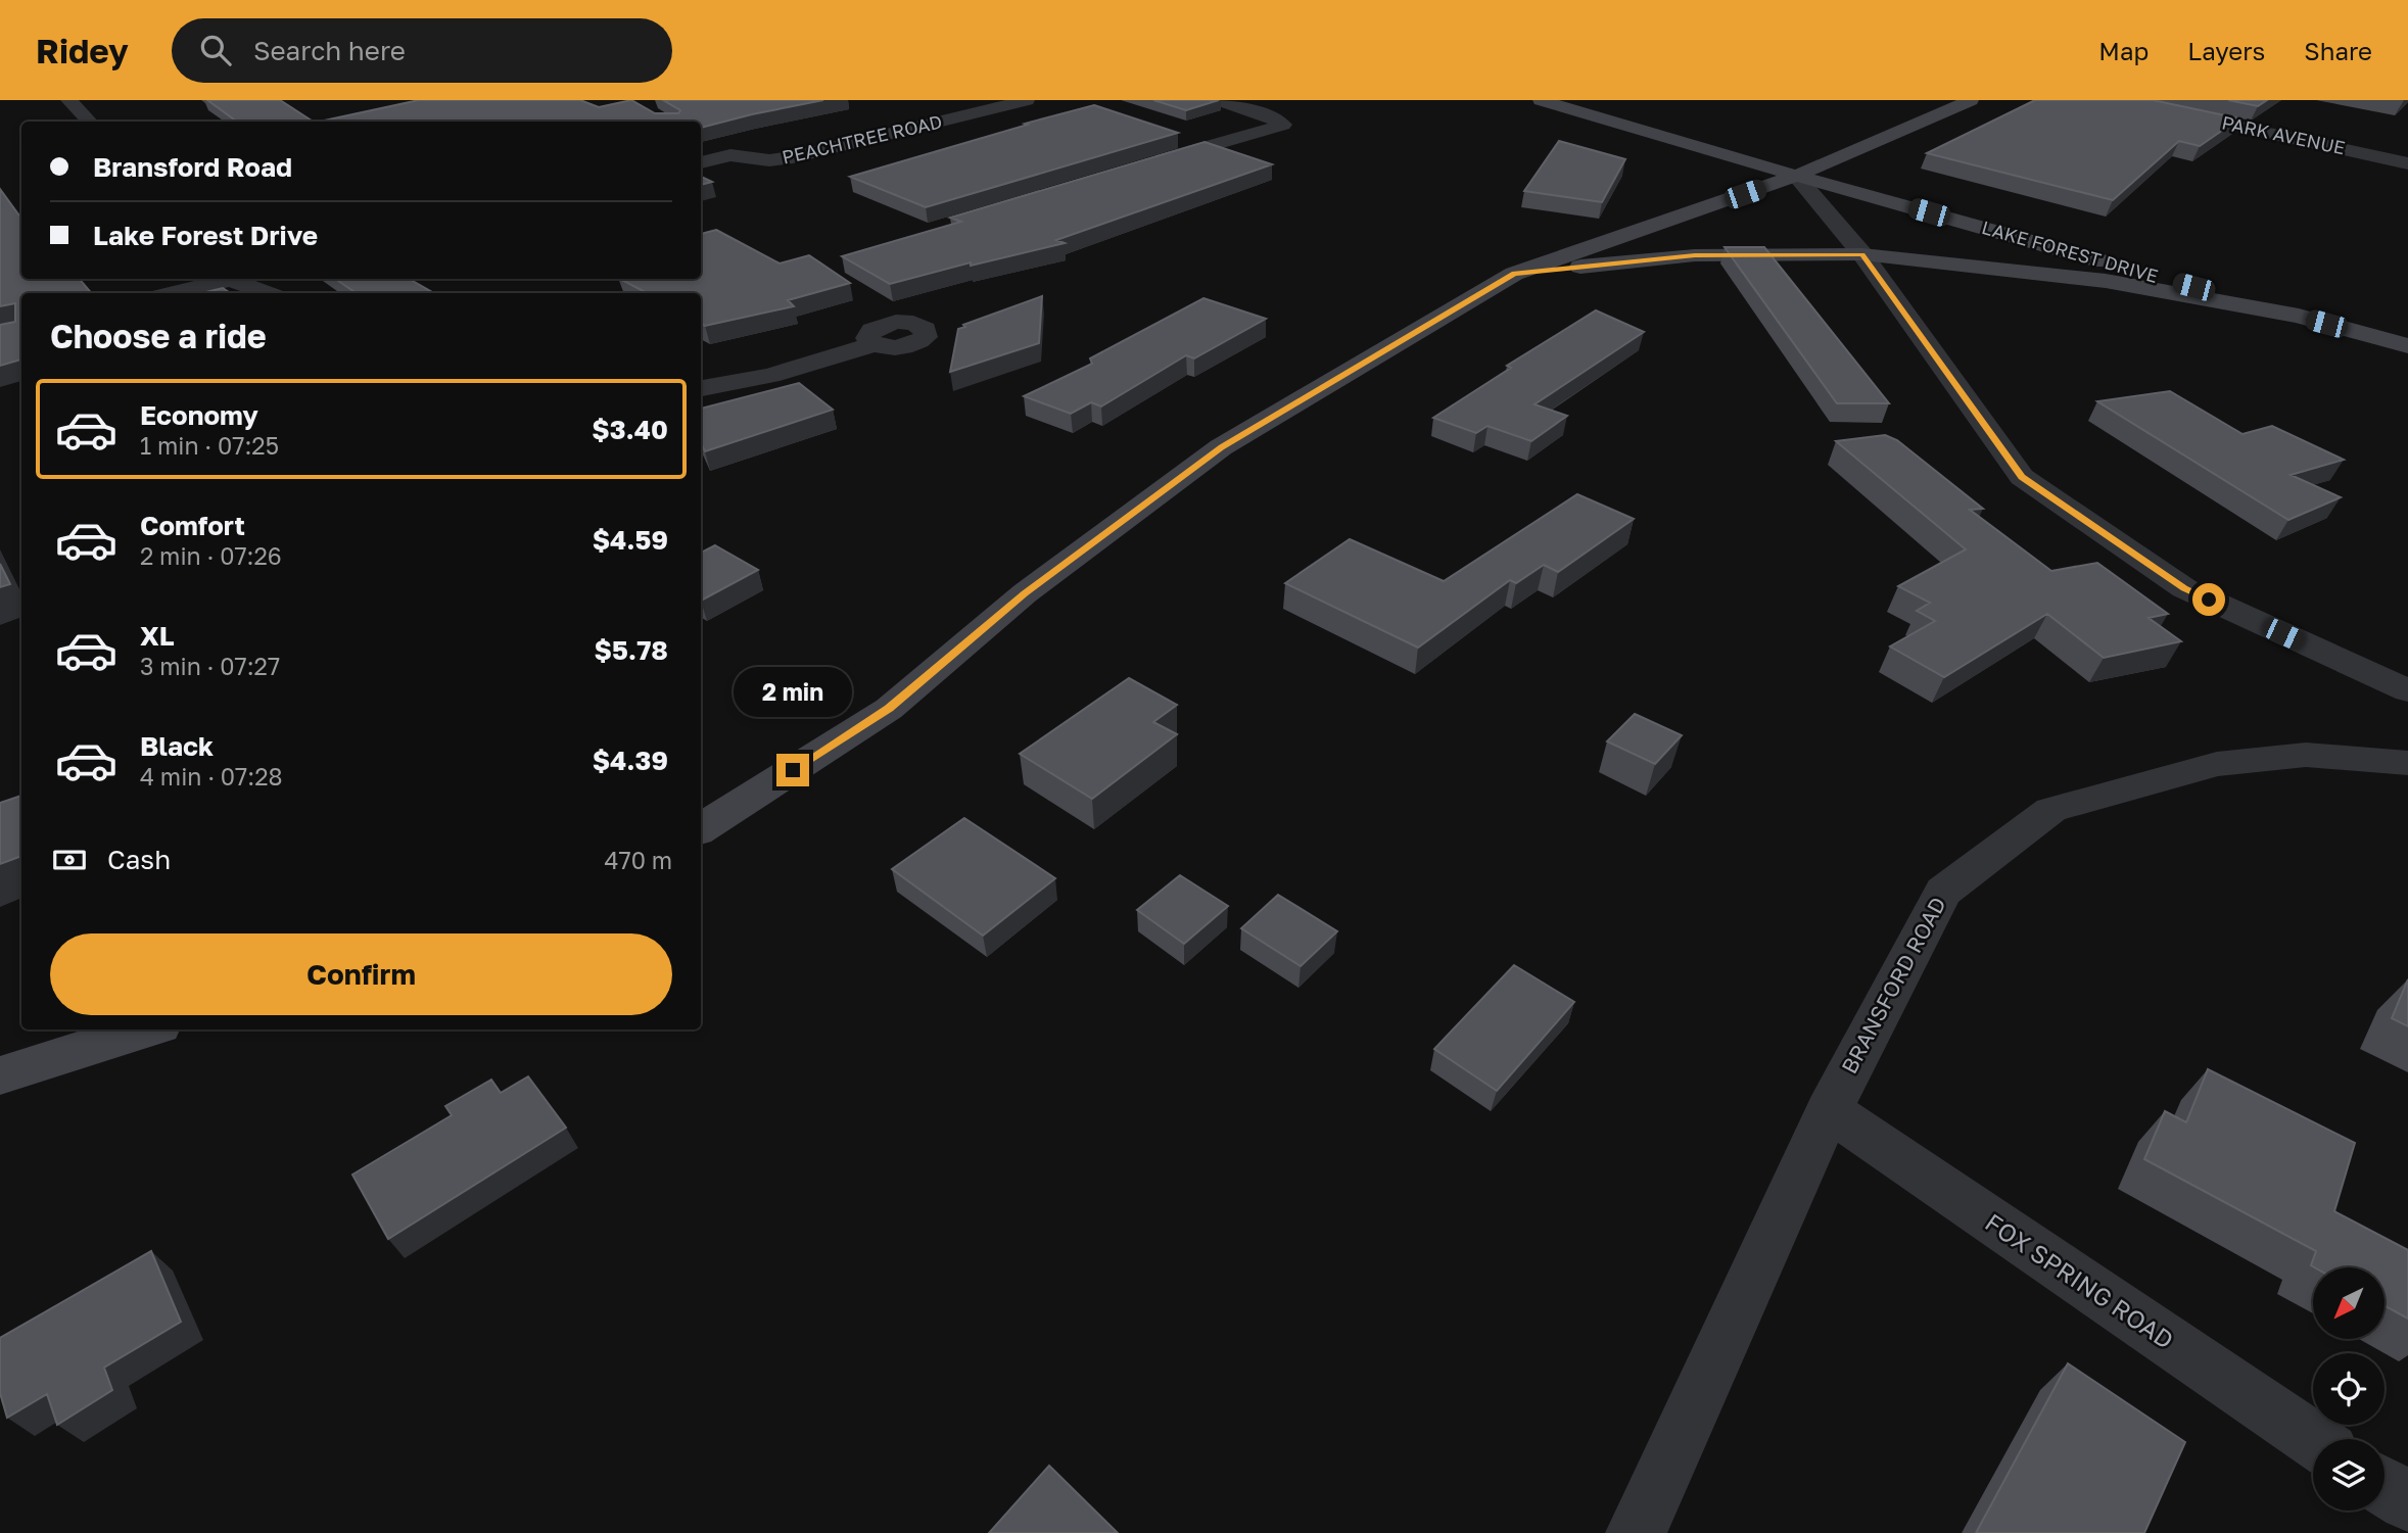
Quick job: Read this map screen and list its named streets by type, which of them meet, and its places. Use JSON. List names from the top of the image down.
{
  "streets": {
    "street": [
      "PARK AVENUE",
      "PEACHTREE ROAD",
      "LAKE FOREST DRIVE",
      "BRANSFORD ROAD",
      "FOX SPRING ROAD"
    ]
  },
  "crossings": [
    ["BRANSFORD ROAD", "FOX SPRING ROAD"]
  ],
  "north": "bottom left",
  "page": {
    "header": "Ridey",
    "search": "Search here",
    "nav": ["Map", "Layers", "Share"],
    "banner": ["Bransford Road", "Lake Forest Drive"],
    "heading": "Choose a ride",
    "list": [
      {
        "name": "Economy",
        "note": "1 min · 07:25",
        "value": "$3.40"
      },
      {
        "name": "Comfort",
        "note": "2 min · 07:26",
        "value": "$4.59"
      },
      {
        "name": "XL",
        "note": "3 min · 07:27",
        "value": "$5.78"
      },
      {
        "name": "Black",
        "note": "4 min · 07:28",
        "value": "$4.39"
      }
    ],
    "bubble": "2 min",
    "pay": ["Cash", "470 m"],
    "buttons": "Confirm"
  }
}
